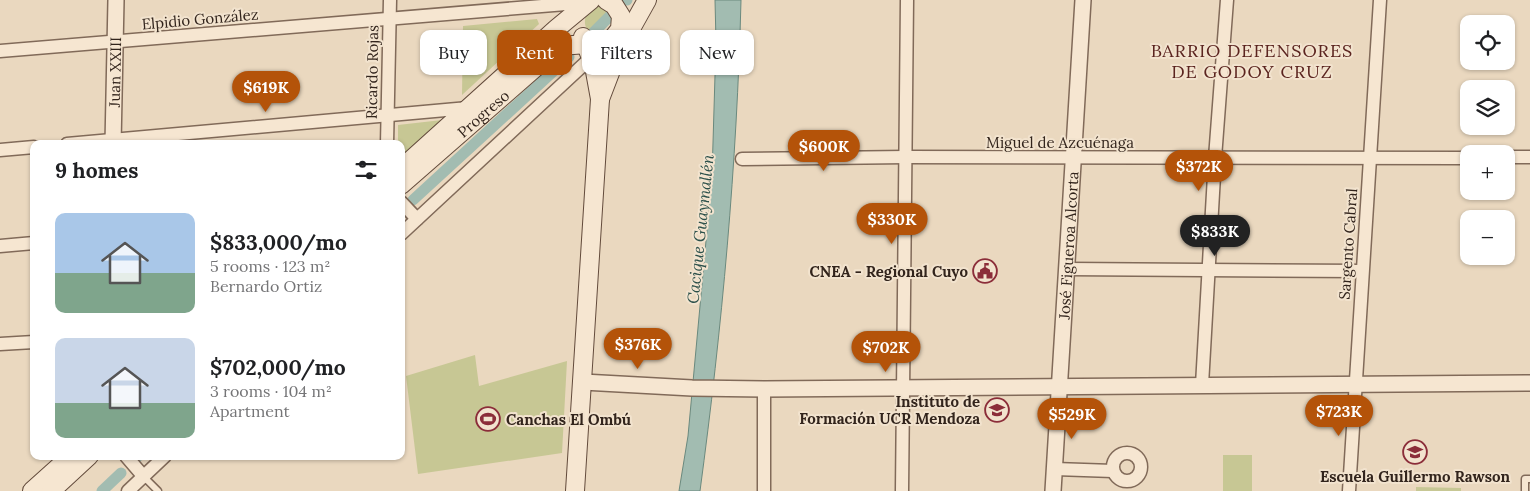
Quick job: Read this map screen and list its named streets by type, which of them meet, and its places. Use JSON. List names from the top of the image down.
{
  "streets": {
    "main road": ["Progreso"],
    "street": [
      "Elpidio González",
      "Juan XXIII",
      "Ricardo Rojas",
      "Miguel de Azcuénaga",
      "Sargento Cabral",
      "José Figueroa Alcorta"
    ]
  },
  "crossings": [
    ["Elpidio González", "Juan XXIII"],
    ["Elpidio González", "Ricardo Rojas"],
    ["Elpidio González", "Progreso"],
    ["Miguel de Azcuénaga", "Sargento Cabral"],
    ["Miguel de Azcuénaga", "José Figueroa Alcorta"]
  ],
  "districts": ["BARRIO DEFENSORES DE GODOY CRUZ"],
  "water": ["Cacique Guaymallén"],
  "places": {
    "public building": ["CNEA - Regional Cuyo"],
    "school or university": ["Instituto de Formación UCR Mendoza", "Escuela Guillermo Rawson"],
    "sports": ["Canchas El Ombú"]
  },
  "page": {
    "map_buttons": ["+", "−"],
    "chip": [
      "Buy",
      "Rent",
      "Filters",
      "New"
    ],
    "price": [
      "$619K",
      "$600K",
      "$372K",
      "$330K",
      "$833K",
      "$376K",
      "$702K",
      "$723K",
      "$529K"
    ],
    "heading": "9 homes",
    "list": [
      {
        "name": "$833,000/mo",
        "note": "5 rooms · 123 m² · Bernardo Ortiz"
      },
      {
        "name": "$702,000/mo",
        "note": "3 rooms · 104 m² · Apartment"
      }
    ]
  }
}
